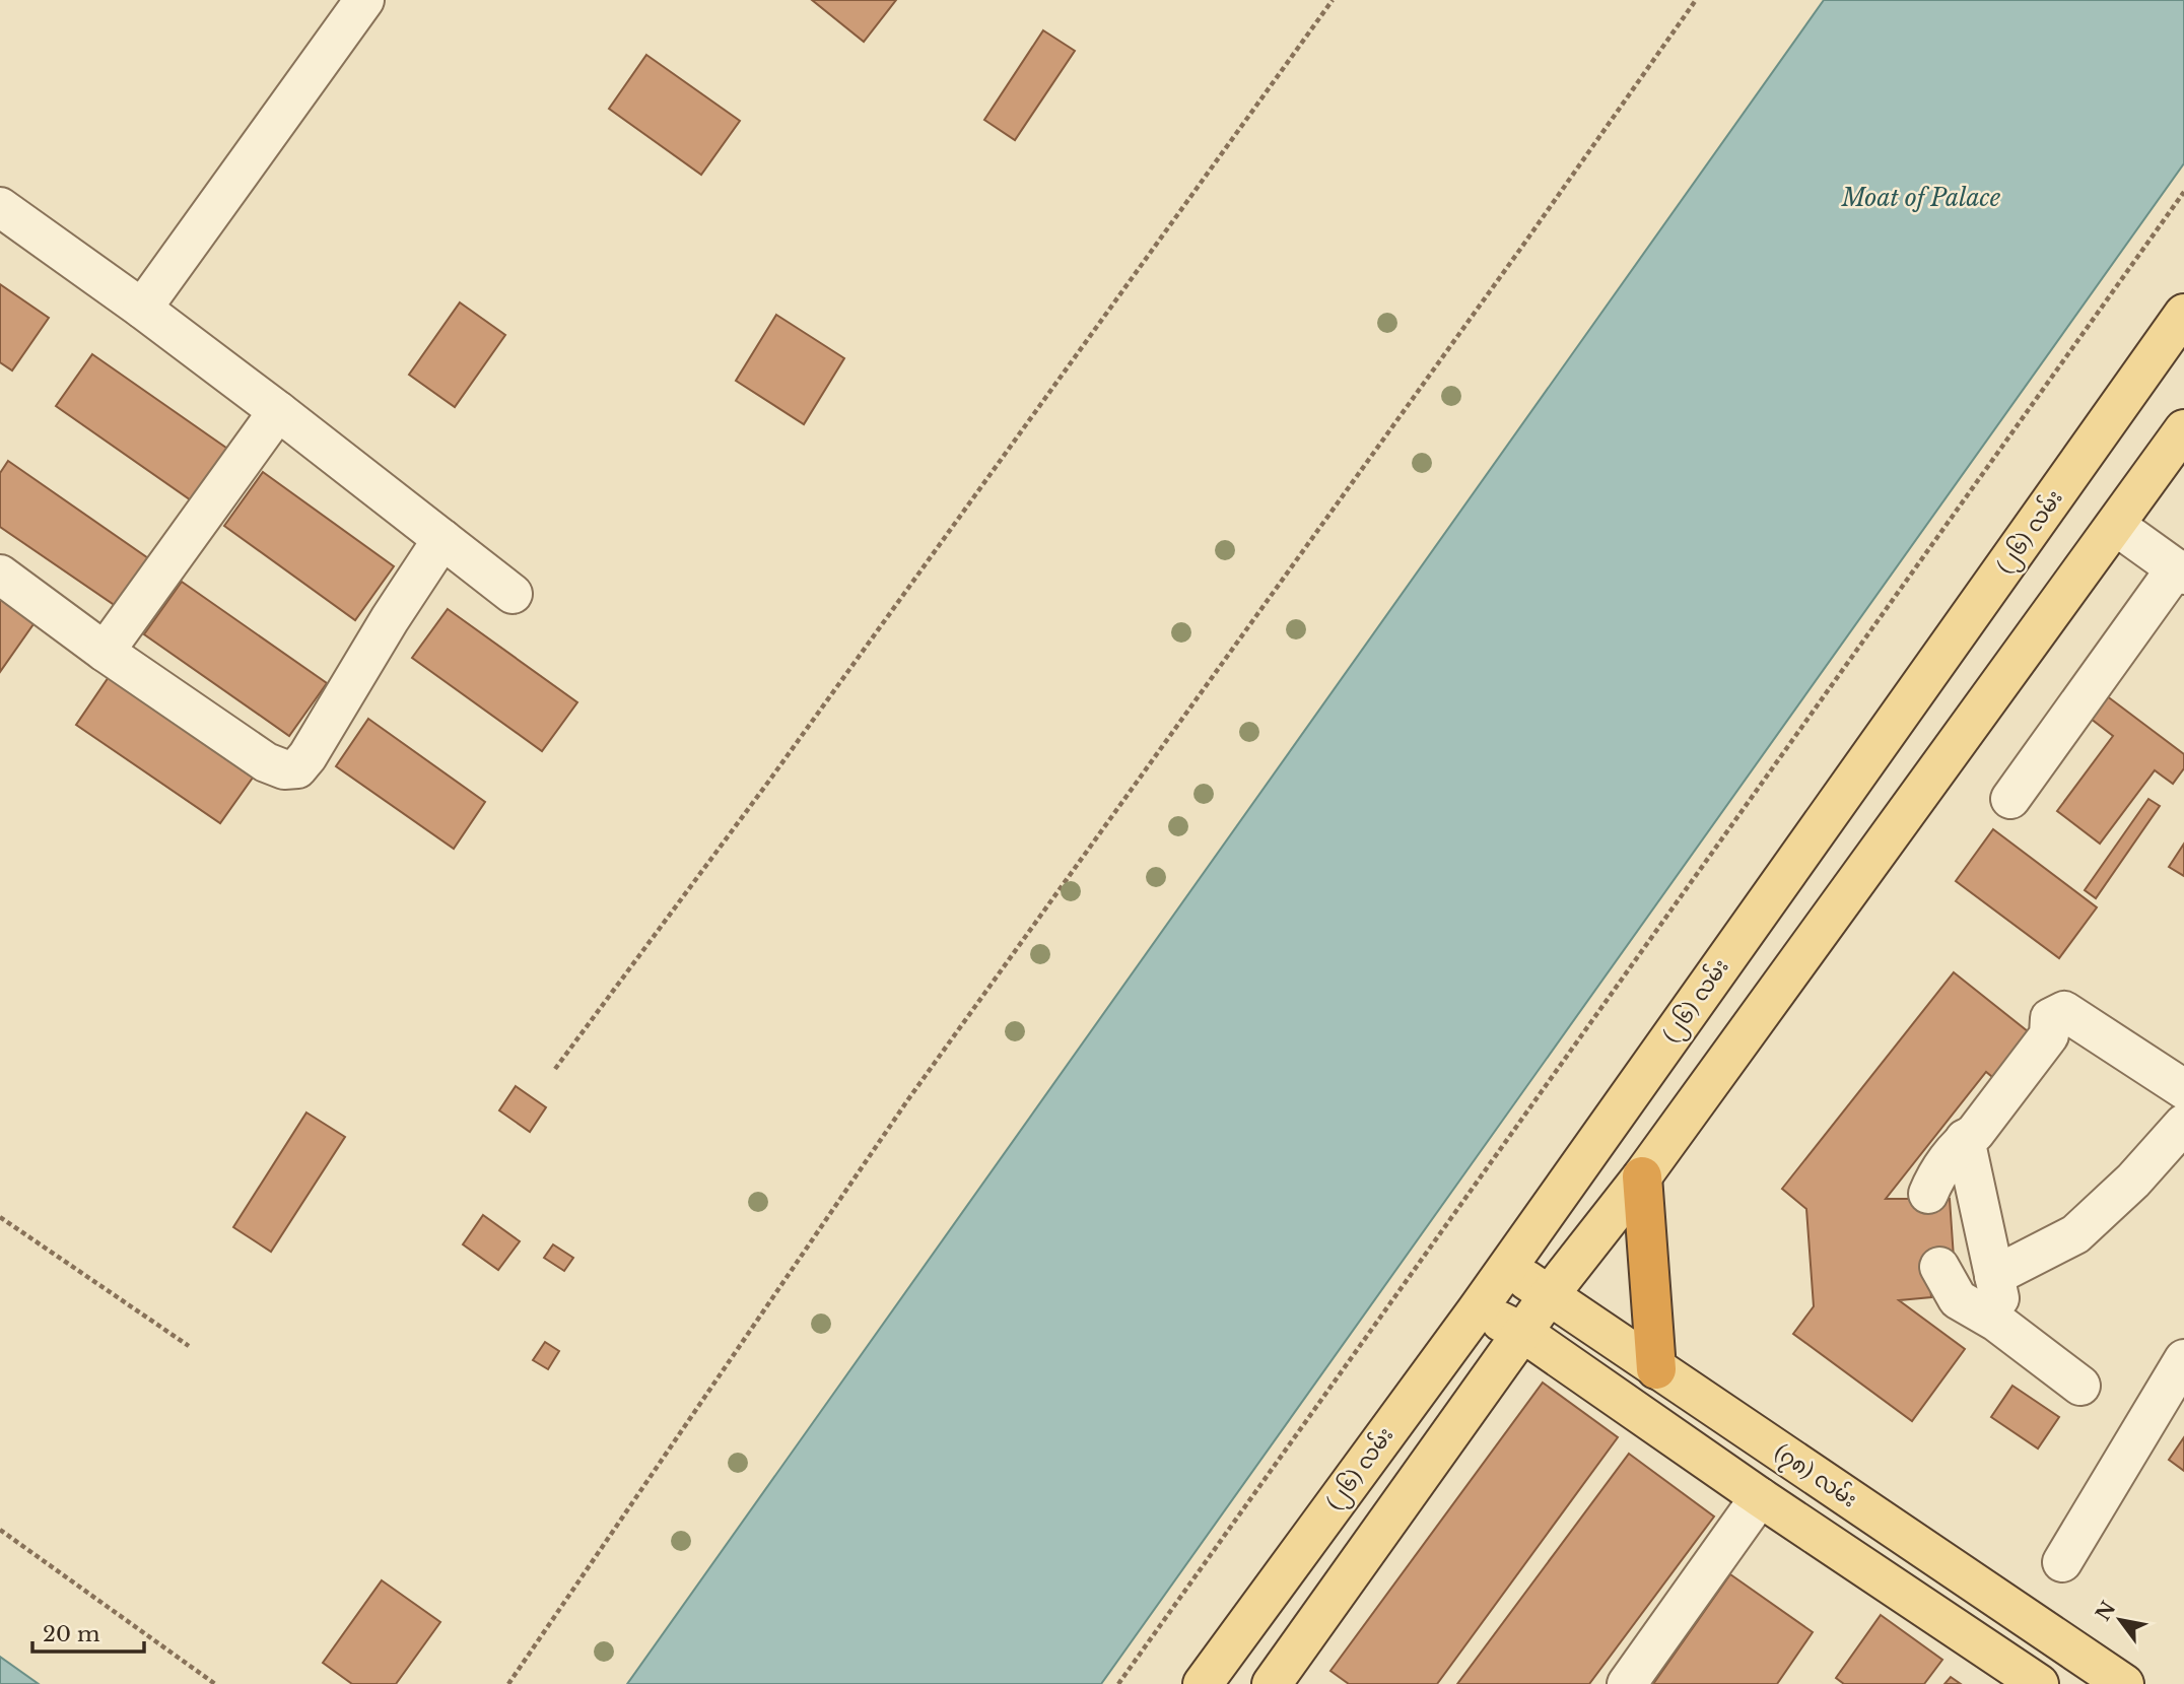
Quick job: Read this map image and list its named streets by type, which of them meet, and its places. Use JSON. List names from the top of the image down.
{
  "streets": {
    "main road": ["(၂၆) လမ်း", "(၇၈) လမ်း"]
  },
  "crossings": [
    ["(၂၆) လမ်း", "(၇၈) လမ်း"]
  ],
  "water": ["Moat of Palace"],
  "scale_bar": "20 m",
  "north": "top left"
}
